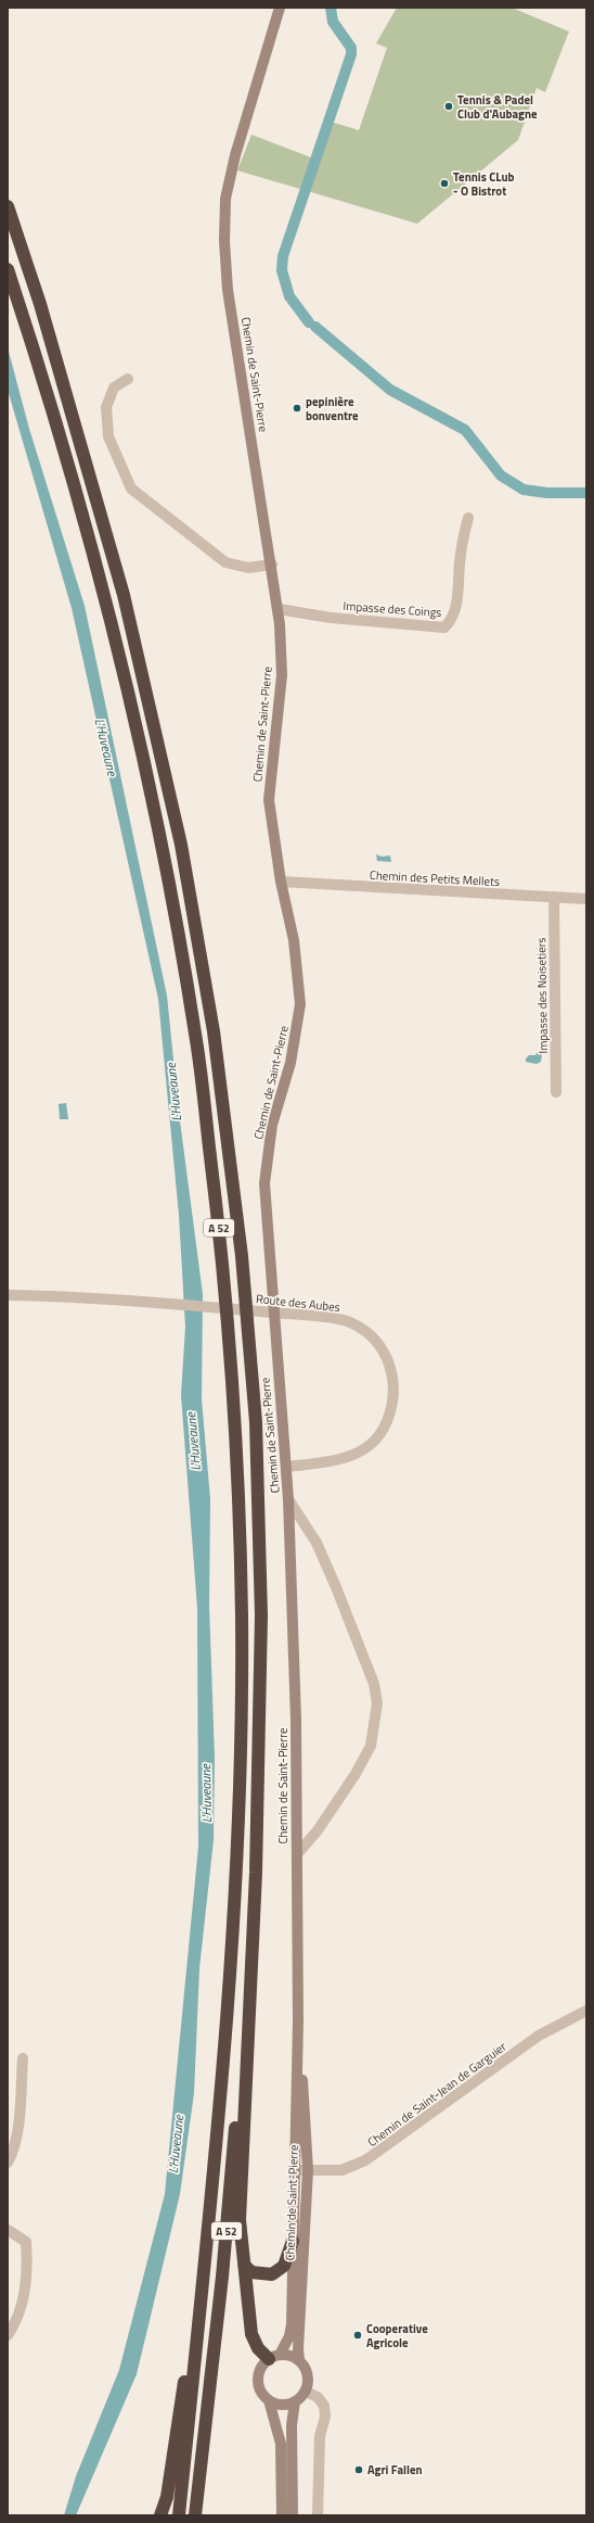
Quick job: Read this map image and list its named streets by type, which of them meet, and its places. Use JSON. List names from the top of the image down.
{
  "streets": {
    "highway": ["A 52"],
    "main road": ["Chemin de Saint-Pierre"],
    "street": [
      "Impasse des Coings",
      "Chemin des Petits Mellets",
      "Impasse des Noisetiers",
      "Route des Aubes",
      "Chemin de Saint-Jean de Garguier"
    ]
  },
  "crossings": [
    ["Chemin de Saint-Pierre", "Impasse des Coings"],
    ["Chemin de Saint-Pierre", "Chemin des Petits Mellets"],
    ["Chemin de Saint-Pierre", "Route des Aubes"],
    ["Chemin de Saint-Pierre", "Chemin de Saint-Jean de Garguier"],
    ["Chemin des Petits Mellets", "Impasse des Noisetiers"]
  ],
  "water": ["L'Huveaune"],
  "places": [
    "Tennis & Padel Club d'Aubagne",
    "Tennis CLub - O Bistrot",
    "pepinière bonventre",
    "Cooperative Agricole",
    "Agri Fallen"
  ]
}
